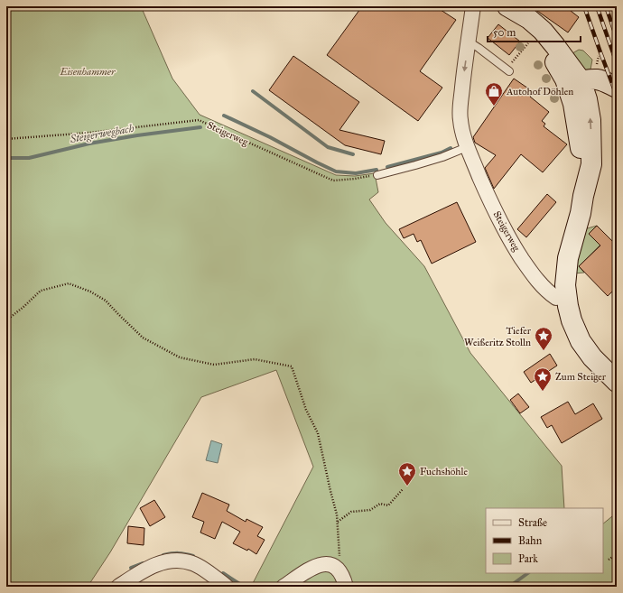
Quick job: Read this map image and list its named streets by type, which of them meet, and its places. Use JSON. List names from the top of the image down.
{
  "streets": {
    "street": ["Steigerweg"]
  },
  "water": ["Steigerwegbach"],
  "parks": ["Eisenhammer"],
  "places": {
    "shop": ["Autohof Döhlen"],
    "place": ["Tiefer Weißeritz Stolln", "Zum Steiger", "Fuchshöhle"]
  },
  "legend": ["Straße", "Bahn", "Park"],
  "scale_bar": "50 m"
}
